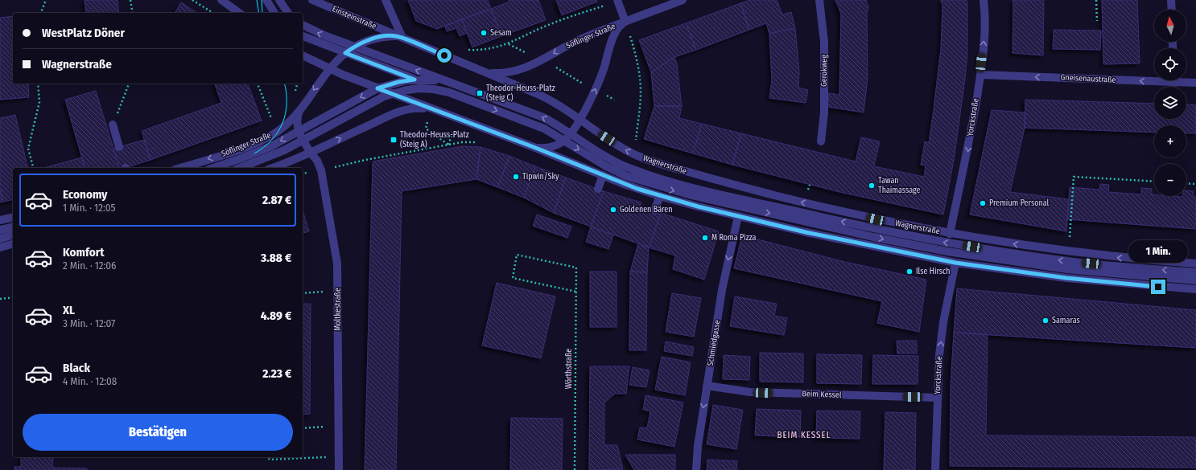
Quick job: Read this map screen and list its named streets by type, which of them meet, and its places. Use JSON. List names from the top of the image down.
{
  "streets": {
    "street": [
      "Einsteinstraße",
      "Söflinger Straße",
      "Gerokweg",
      "Gneisenaustraße",
      "Yorckstraße",
      "Wagnerstraße",
      "Moltkestraße",
      "Schmiedgasse",
      "Beim Kessel"
    ],
    "path": ["Wörthstraße"]
  },
  "crossings": [
    ["Einsteinstraße", "Söflinger Straße"],
    ["Einsteinstraße", "Wagnerstraße"],
    ["Söflinger Straße", "Wagnerstraße"],
    ["Gneisenaustraße", "Yorckstraße"],
    ["Yorckstraße", "Wagnerstraße"],
    ["Yorckstraße", "Beim Kessel"],
    ["Schmiedgasse", "Beim Kessel"]
  ],
  "one_way": ["Gneisenaustraße", "Schmiedgasse"],
  "districts": ["BEIM KESSEL"],
  "places": {
    "other": [
      "Sesam",
      "Tipwin/Sky",
      "Tawan Thaimassage",
      "Premium Personal",
      "Goldenen Bären",
      "M Roma Pizza",
      "Ilse Hirsch",
      "Samaras"
    ],
    "transit": ["Theodor-Heuss-Platz (Steig C)", "Theodor-Heuss-Platz (Steig A)"]
  },
  "north": "top",
  "page": {
    "map_buttons": ["+", "−"],
    "banner": ["WestPlatz Döner", "Wagnerstraße"],
    "list": [
      {
        "name": "Economy",
        "note": "1 Min. · 12:05",
        "value": "2.87 €"
      },
      {
        "name": "Komfort",
        "note": "2 Min. · 12:06",
        "value": "3.88 €"
      },
      {
        "name": "XL",
        "note": "3 Min. · 12:07",
        "value": "4.89 €"
      },
      {
        "name": "Black",
        "note": "4 Min. · 12:08",
        "value": "2.23 €"
      }
    ],
    "bubble": "1 Min.",
    "buttons": "Bestätigen"
  }
}
